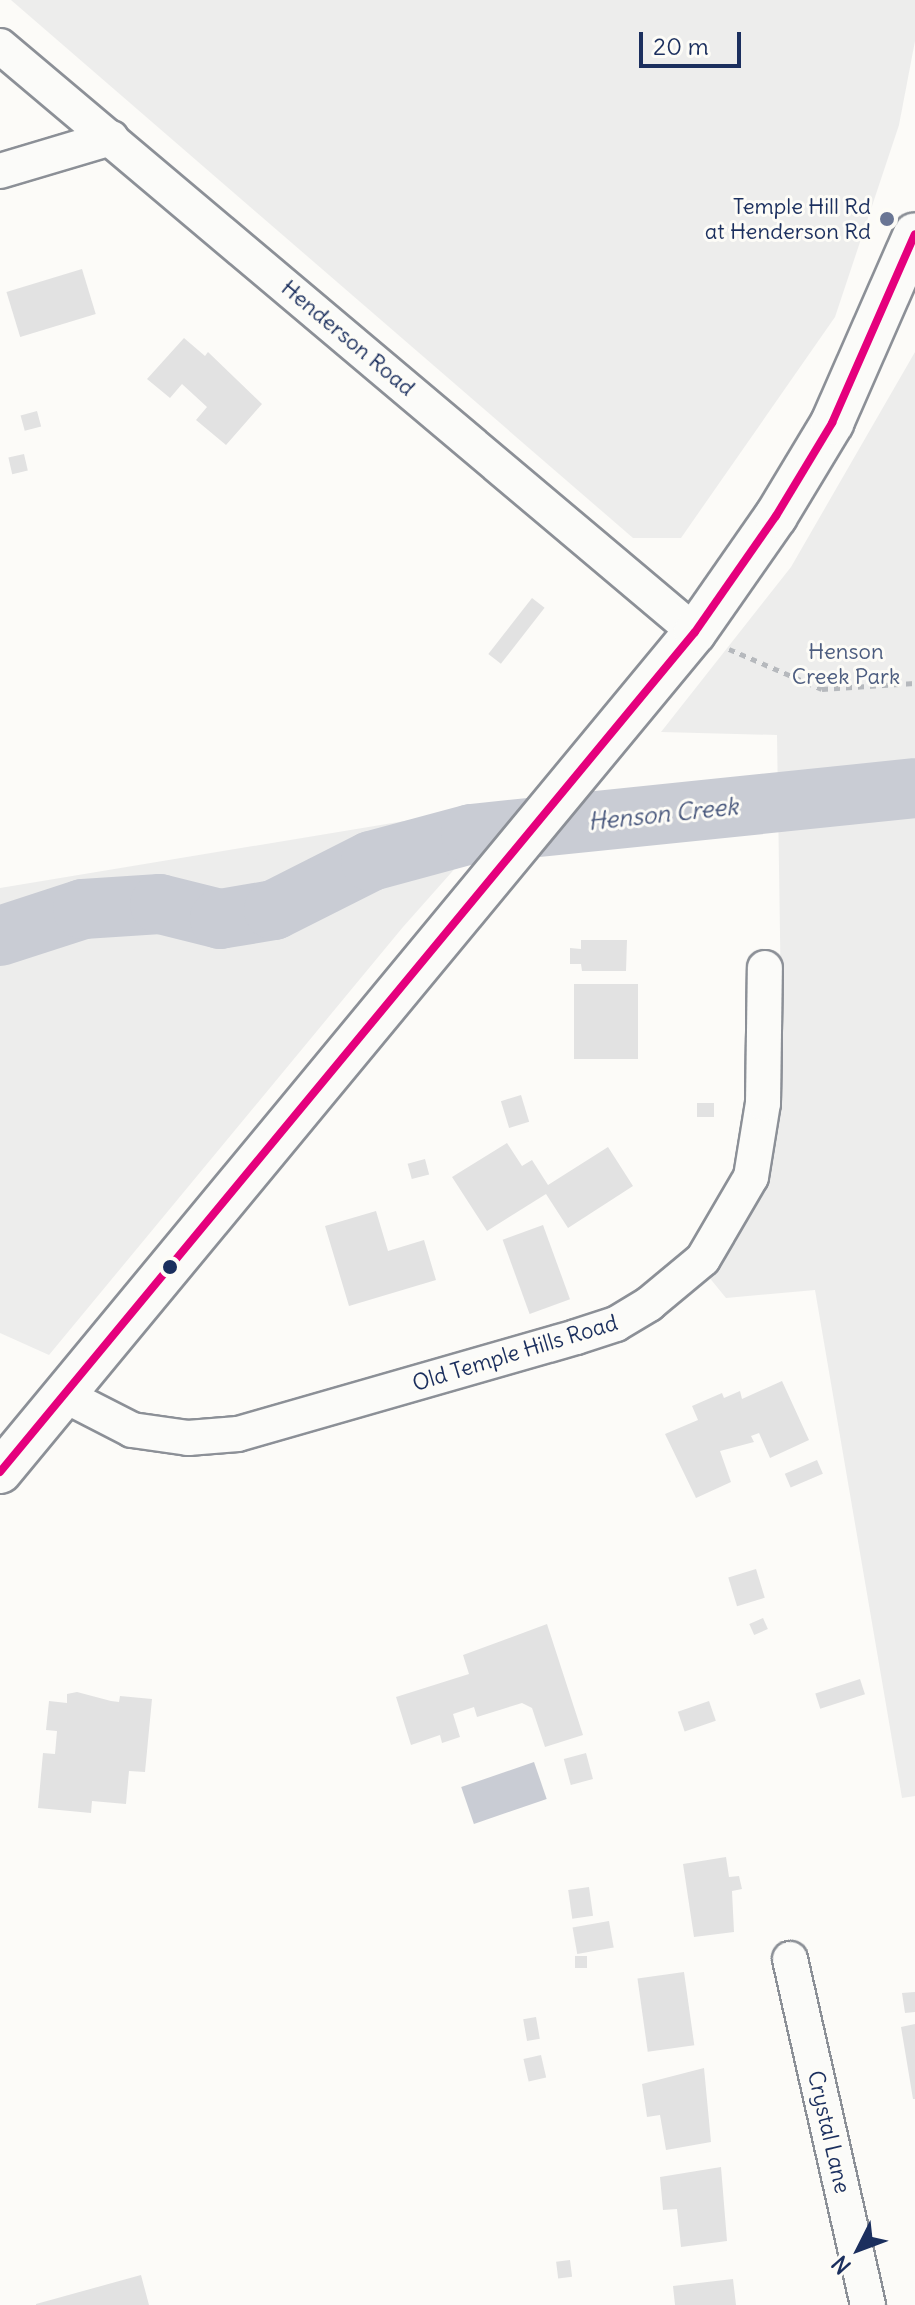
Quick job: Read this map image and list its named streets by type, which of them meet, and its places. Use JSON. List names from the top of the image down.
{
  "streets": {
    "street": ["Henderson Road", "Old Temple Hills Road", "Crystal Lane"]
  },
  "water": ["Henson Creek"],
  "parks": ["Henson Creek Park"],
  "places": ["Temple Hill Rd at Henderson Rd"],
  "scale_bar": "20 m",
  "north": "bottom left"
}
